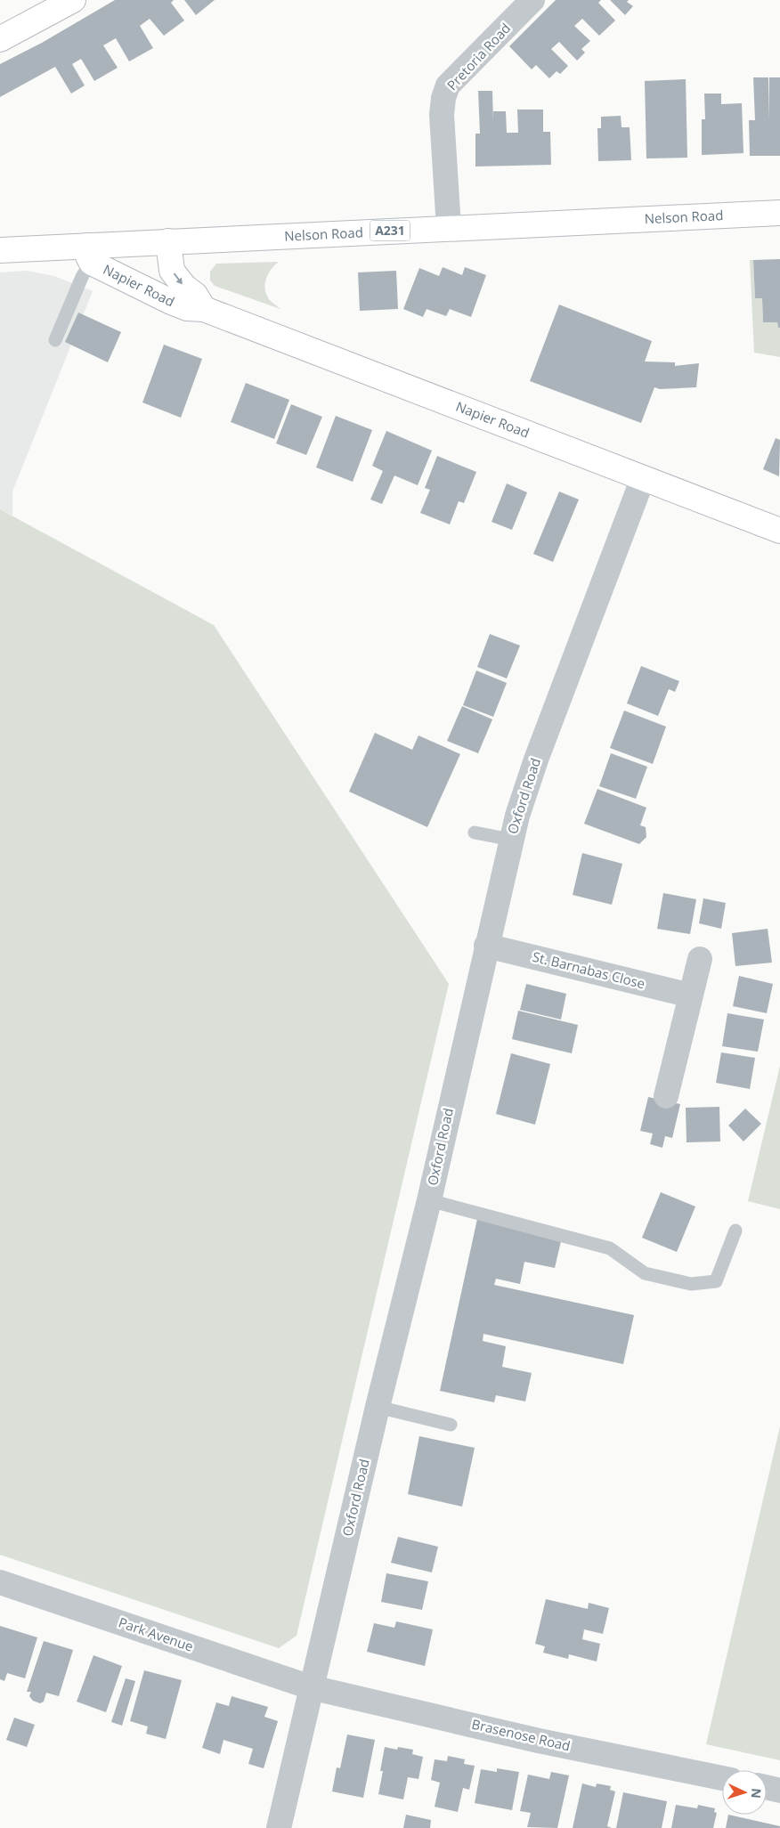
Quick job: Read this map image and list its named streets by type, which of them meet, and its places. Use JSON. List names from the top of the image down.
{
  "streets": {
    "street": [
      "Pretoria Road",
      "Nelson Road",
      "A231",
      "Napier Road",
      "Oxford Road",
      "St. Barnabas Close",
      "Park Avenue",
      "Brasenose Road"
    ]
  },
  "crossings": [
    ["Pretoria Road", "Nelson Road"],
    ["Nelson Road", "Napier Road"],
    ["Napier Road", "Oxford Road"],
    ["Oxford Road", "St. Barnabas Close"],
    ["Oxford Road", "Park Avenue"],
    ["Oxford Road", "Brasenose Road"],
    ["Park Avenue", "Brasenose Road"]
  ],
  "north": "right"
}
